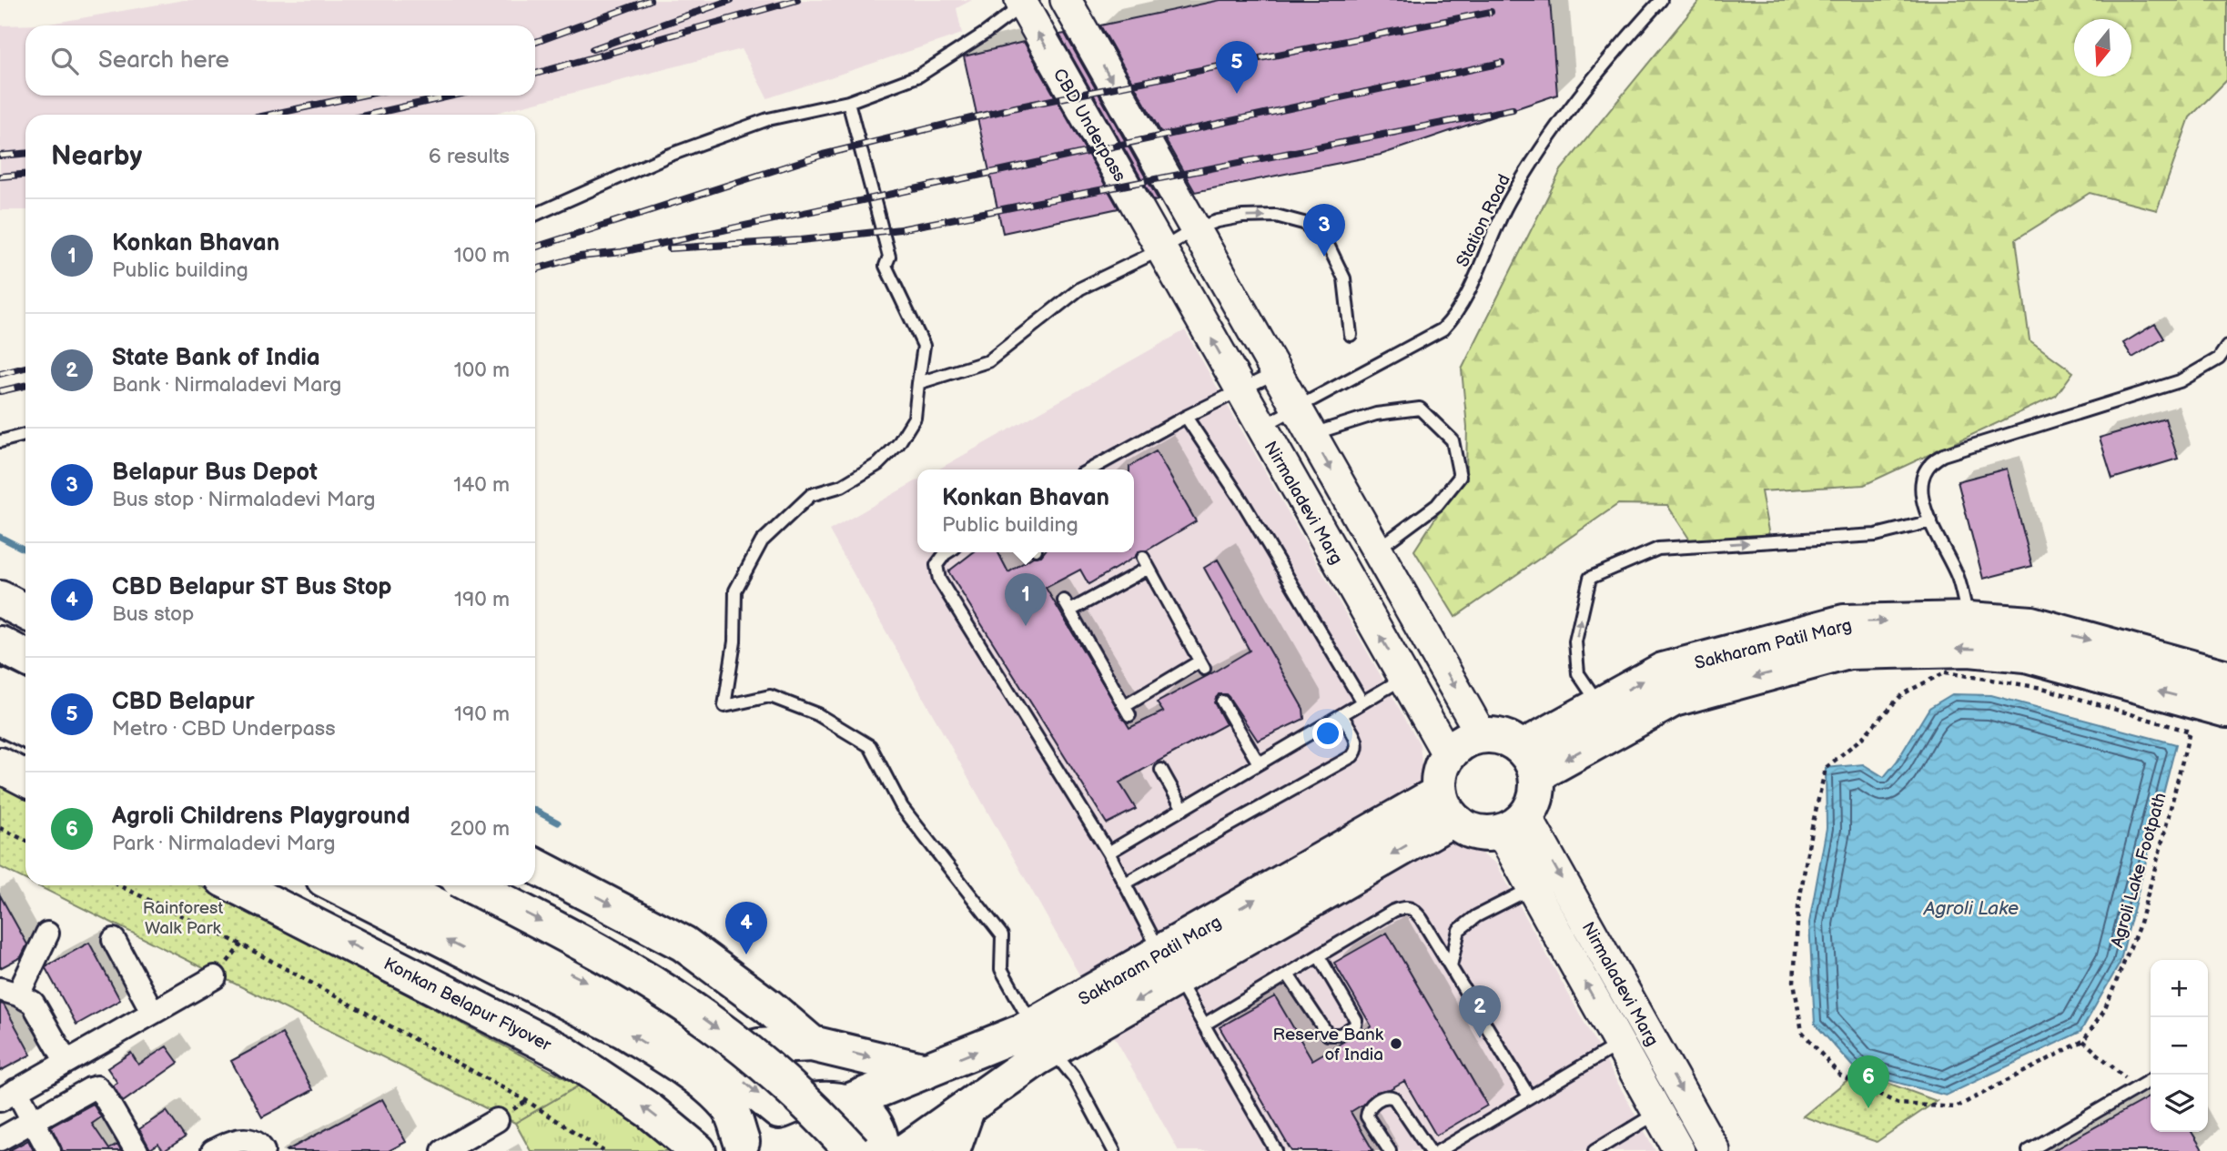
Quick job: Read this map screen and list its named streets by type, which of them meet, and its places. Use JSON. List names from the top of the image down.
{
  "streets": {
    "main road": [
      "CBD Underpass",
      "Nirmaladevi Marg",
      "Sakharam Patil Marg",
      "Konkan Belapur Flyover"
    ],
    "lane": ["Station Road"],
    "path": ["Agroli Lake Footpath"]
  },
  "crossings": [
    ["CBD Underpass", "Nirmaladevi Marg"],
    ["Station Road", "Nirmaladevi Marg"],
    ["Nirmaladevi Marg", "Sakharam Patil Marg"]
  ],
  "water": ["Agroli Lake"],
  "parks": ["Rainforest Walk Park"],
  "places": ["Reserve Bank of India"],
  "north": "bottom",
  "page": {
    "search": "Search here",
    "pins": [
      "5",
      "3",
      "1",
      "4",
      "2",
      "6"
    ],
    "heading": ["Nearby", "6 results"],
    "list": [
      {
        "mark": "1",
        "name": "Konkan Bhavan",
        "note": "Public building",
        "value": "100 m"
      },
      {
        "mark": "2",
        "name": "State Bank of India",
        "note": "Bank · Nirmaladevi Marg",
        "value": "100 m"
      },
      {
        "mark": "3",
        "name": "Belapur Bus Depot",
        "note": "Bus stop · Nirmaladevi Marg",
        "value": "140 m"
      },
      {
        "mark": "4",
        "name": "CBD Belapur ST Bus Stop",
        "note": "Bus stop",
        "value": "190 m"
      },
      {
        "mark": "5",
        "name": "CBD Belapur",
        "note": "Metro · CBD Underpass",
        "value": "190 m"
      },
      {
        "mark": "6",
        "name": "Agroli Childrens Playground",
        "note": "Park · Nirmaladevi Marg",
        "value": "200 m"
      }
    ],
    "popup": ["Konkan Bhavan", "Public building"],
    "map_buttons": ["+", "−"]
  }
}
